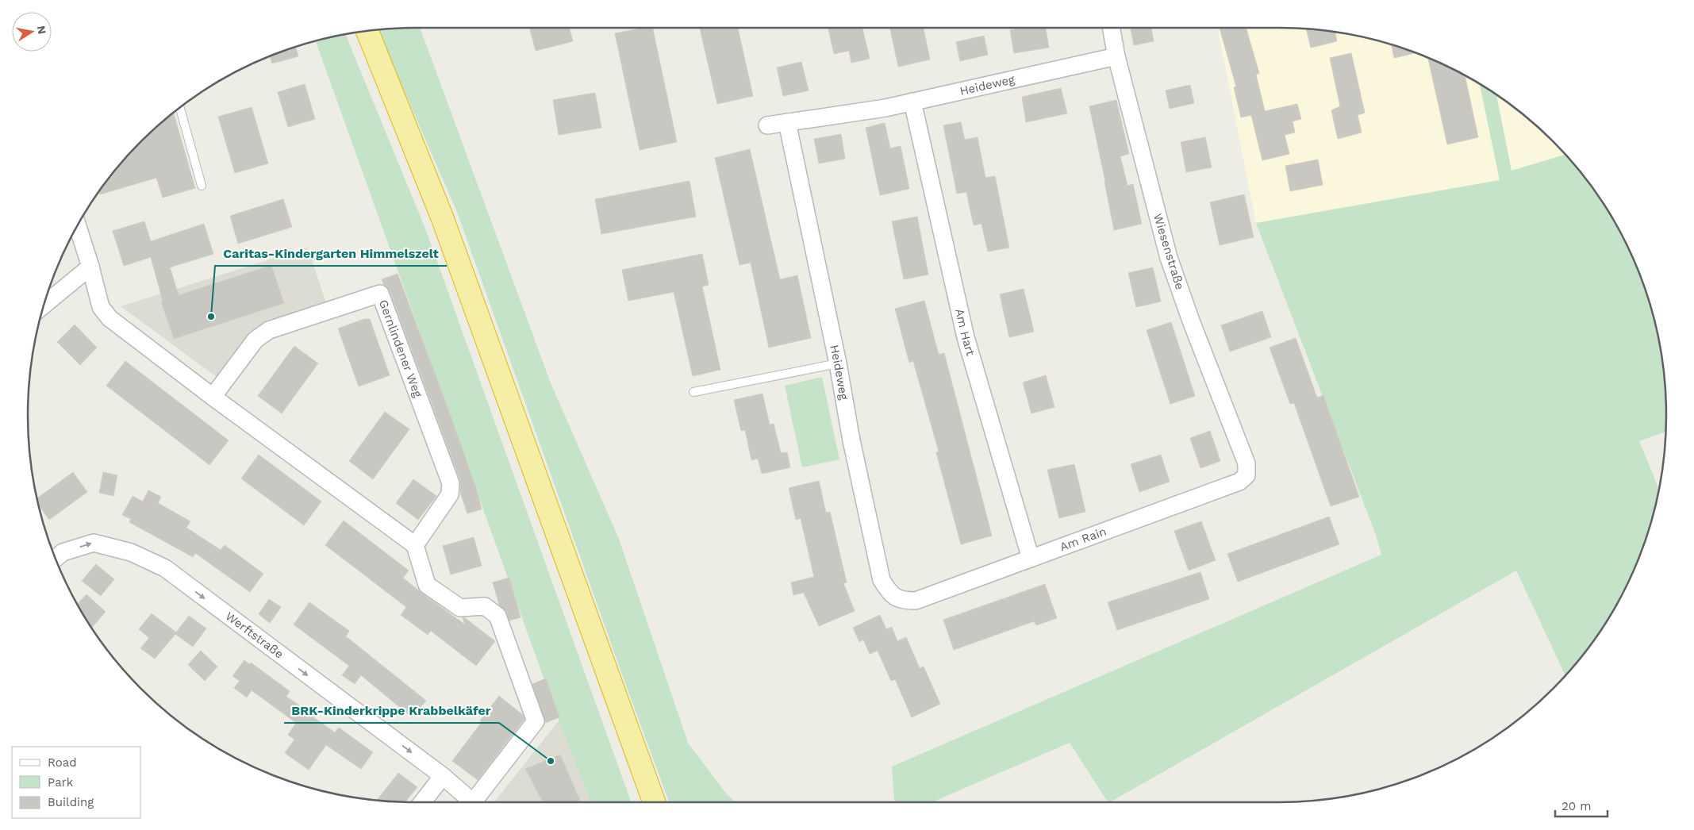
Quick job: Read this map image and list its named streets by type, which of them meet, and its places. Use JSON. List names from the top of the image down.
{
  "streets": {
    "street": [
      "Heideweg",
      "Wiesenstraße",
      "Am Hart",
      "Gernlindener Weg",
      "Am Rain",
      "Werftstraße"
    ]
  },
  "crossings": [
    ["Heideweg", "Wiesenstraße"],
    ["Heideweg", "Am Hart"],
    ["Heideweg", "Am Rain"],
    ["Wiesenstraße", "Am Rain"],
    ["Am Hart", "Am Rain"],
    ["Gernlindener Weg", "Werftstraße"]
  ],
  "one_way": ["Werftstraße"],
  "places": ["Caritas-Kindergarten Himmelszelt", "BRK-Kinderkrippe Krabbelkäfer"],
  "legend": ["Road", "Park", "Building"],
  "scale_bar": "20 m",
  "north": "right"
}
